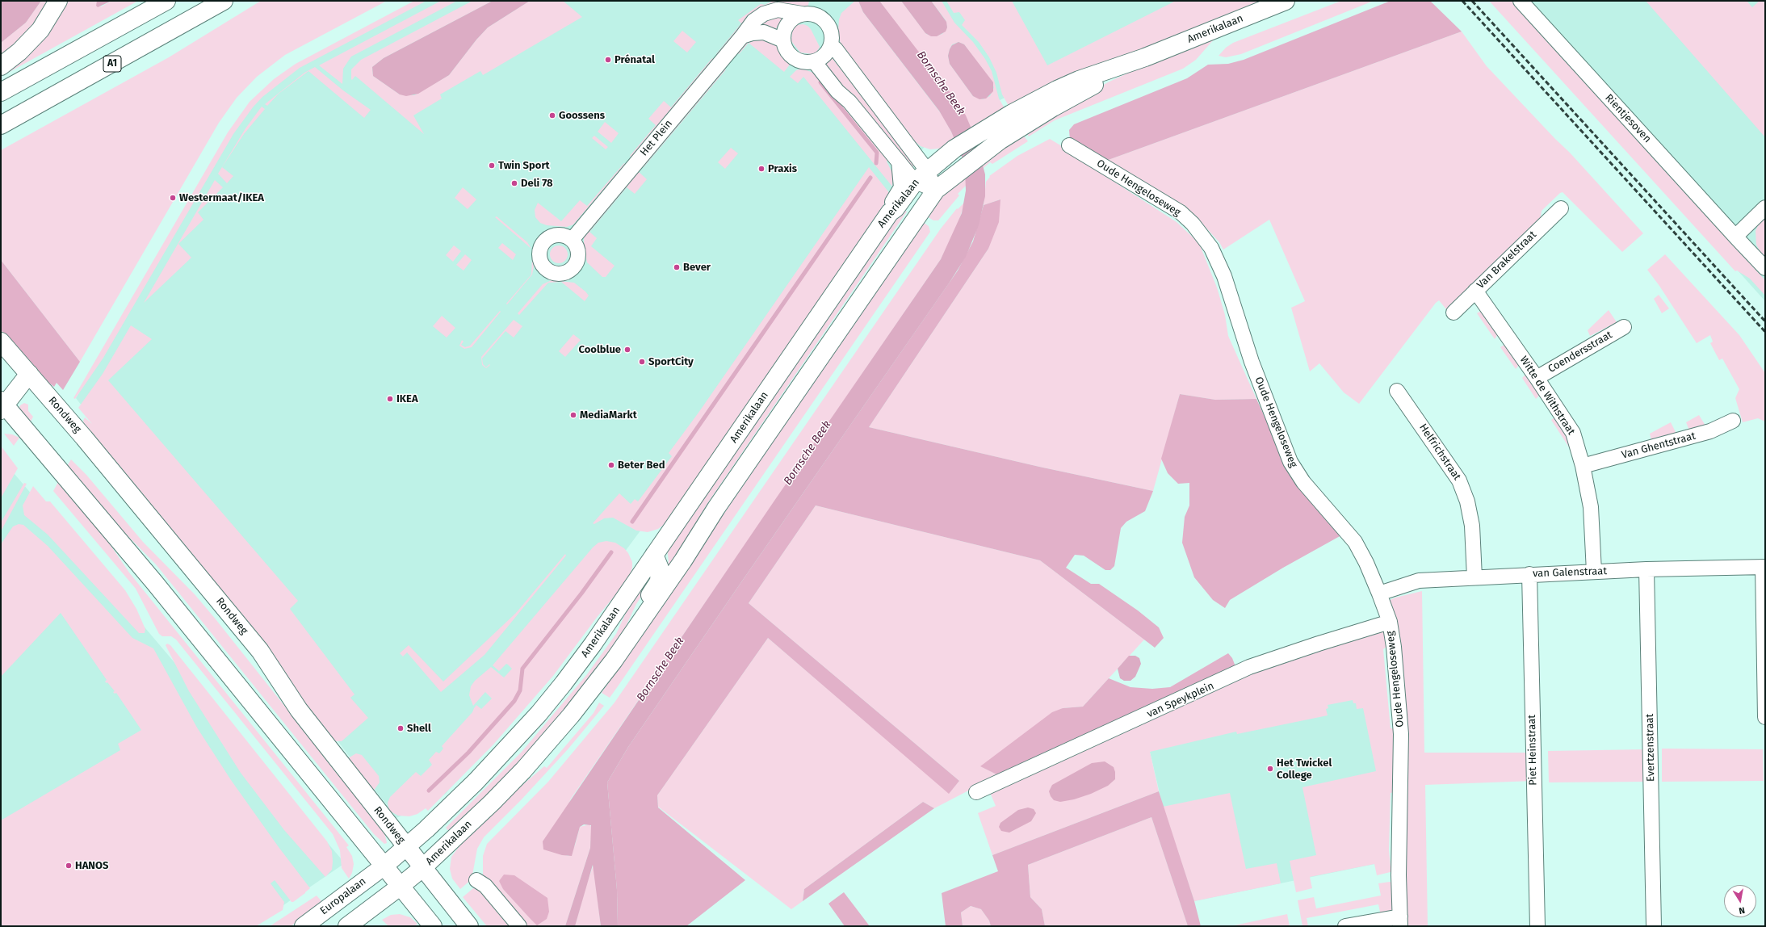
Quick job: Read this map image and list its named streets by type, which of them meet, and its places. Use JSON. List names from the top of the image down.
{
  "streets": {
    "main road": [
      "Amerikalaan",
      "A1",
      "Rondweg",
      "Europalaan"
    ],
    "street": [
      "Rientjesoven",
      "Het Plein",
      "Oude Hengeloseweg",
      "Van Brakelstraat",
      "Coendersstraat",
      "Witte de Withstraat",
      "Van Ghentstraat",
      "Helfrichstraat",
      "van Galenstraat",
      "van Speykplein",
      "Evertzenstraat",
      "Piet Heinstraat"
    ]
  },
  "crossings": [
    ["Amerikalaan", "Rondweg"],
    ["Amerikalaan", "Europalaan"],
    ["Oude Hengeloseweg", "van Galenstraat"],
    ["Oude Hengeloseweg", "van Speykplein"],
    ["Van Brakelstraat", "Witte de Withstraat"],
    ["Coendersstraat", "Witte de Withstraat"],
    ["Witte de Withstraat", "Van Ghentstraat"],
    ["Witte de Withstraat", "van Galenstraat"],
    ["Helfrichstraat", "van Galenstraat"],
    ["van Galenstraat", "Evertzenstraat"],
    ["van Galenstraat", "Piet Heinstraat"]
  ],
  "water": ["Bornsche Beek"],
  "places": [
    "Prénatal",
    "Goossens",
    "Twin Sport",
    "Praxis",
    "Deli 78",
    "Westermaat/IKEA",
    "Bever",
    "Coolblue",
    "SportCity",
    "IKEA",
    "MediaMarkt",
    "Beter Bed",
    "Shell",
    "Het Twickel College",
    "HANOS"
  ],
  "north": "bottom"
}
